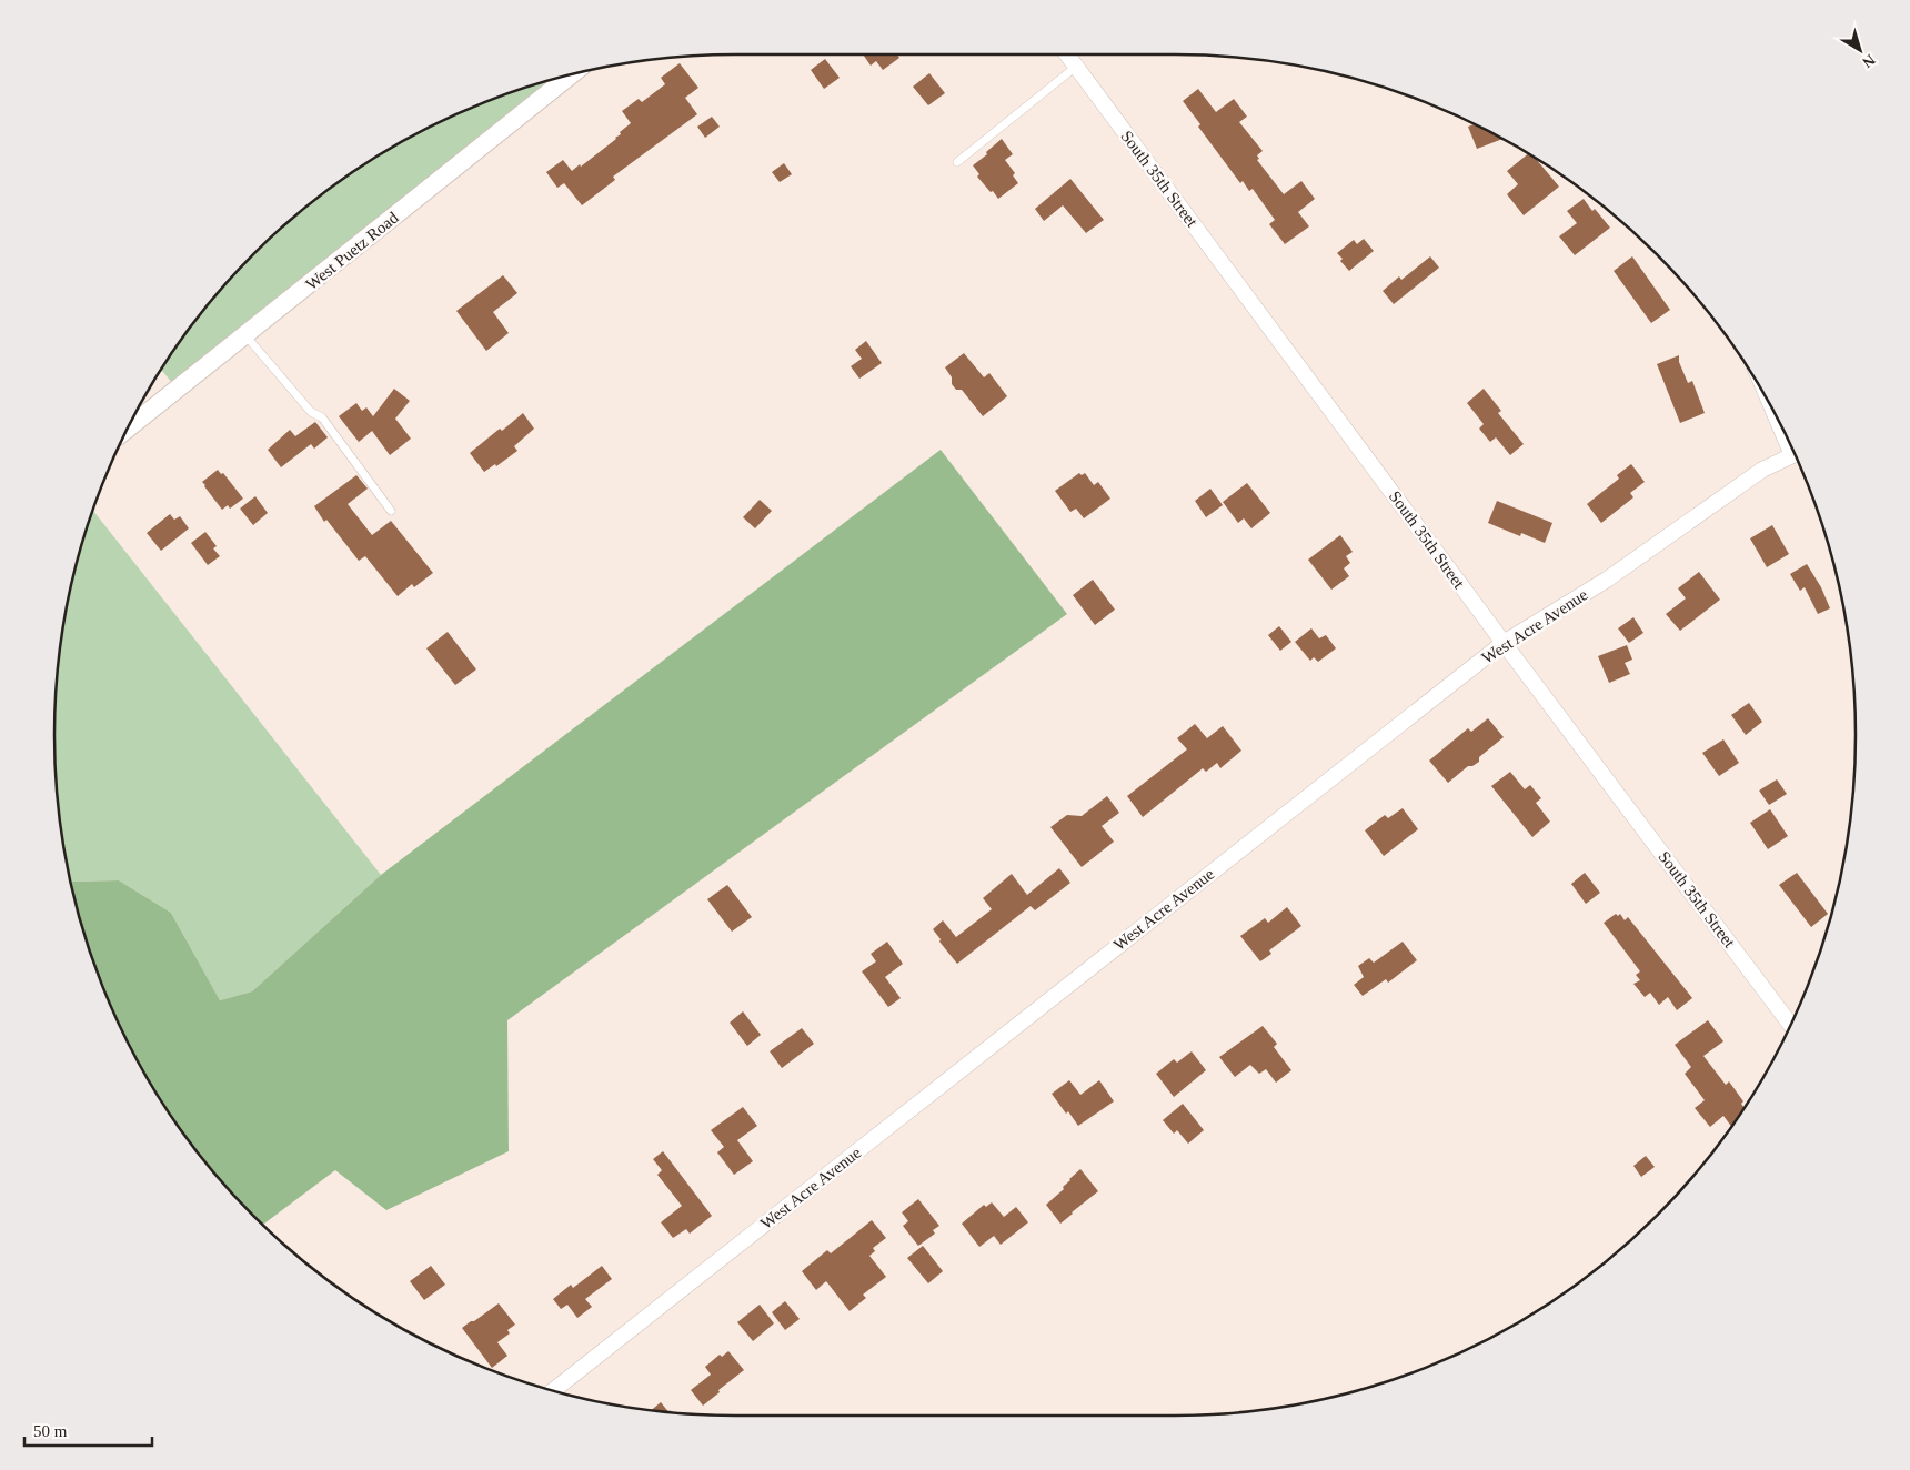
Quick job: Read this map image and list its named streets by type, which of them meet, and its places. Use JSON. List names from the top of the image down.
{
  "streets": {
    "street": ["South 35th Street", "West Puetz Road", "West Acre Avenue"]
  },
  "crossings": [
    ["South 35th Street", "West Acre Avenue"]
  ],
  "scale_bar": "50 m",
  "north": "bottom right"
}
